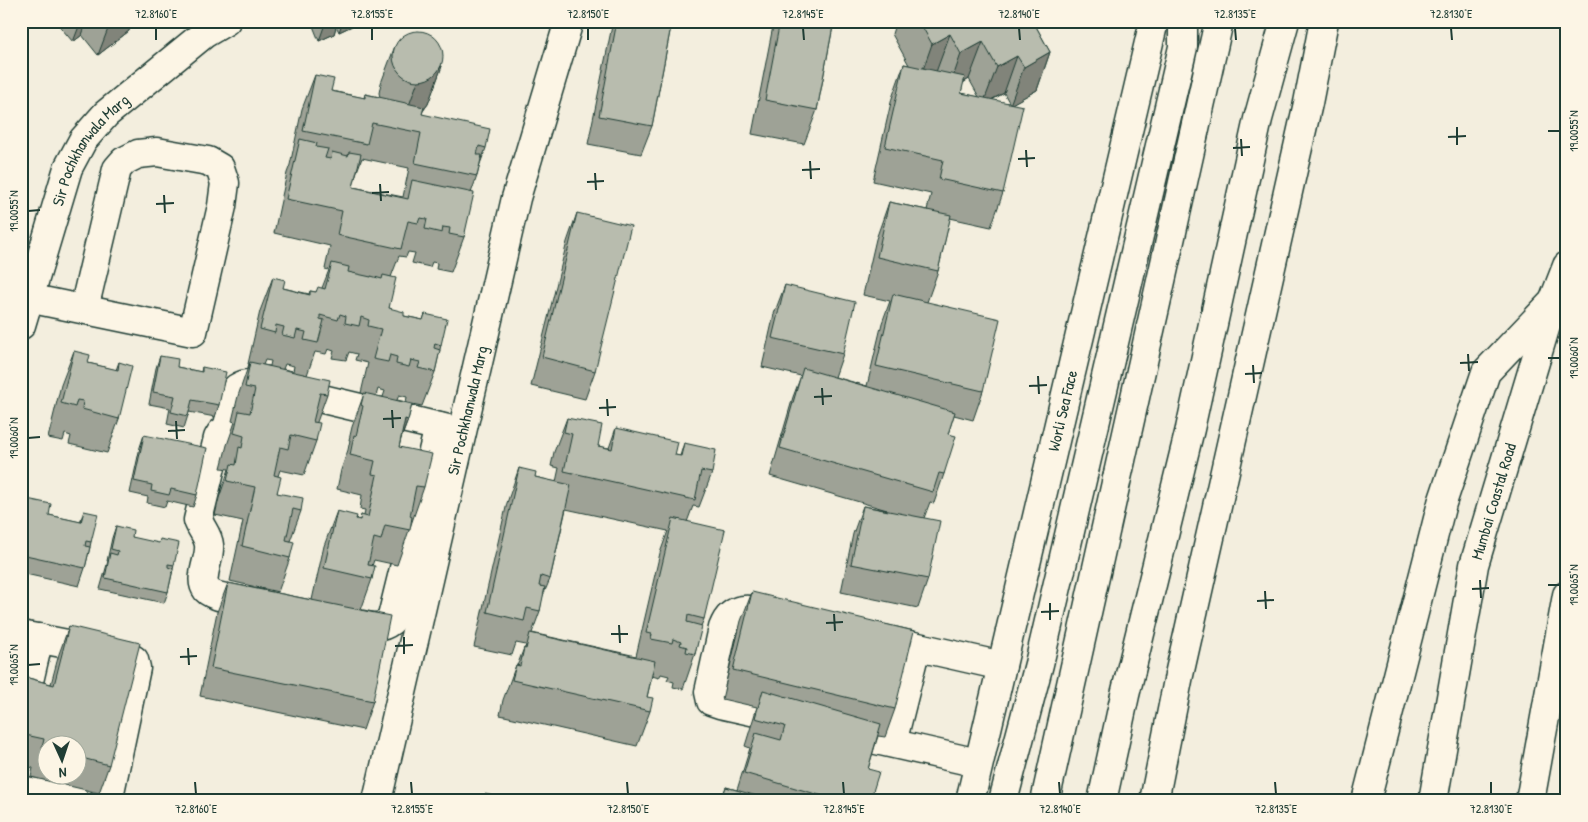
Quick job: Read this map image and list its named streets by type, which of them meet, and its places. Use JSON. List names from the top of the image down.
{
  "streets": {
    "main road": ["Sir Pochkhanwala Marg", "Worli Sea Face", "Mumbai Coastal Road"]
  },
  "north": "bottom",
  "coordinates": [
    "72.8160°E",
    "72.8155°E",
    "72.8150°E",
    "72.8145°E",
    "72.8140°E",
    "72.8135°E",
    "72.8130°E",
    "19.0055°N",
    "19.0060°N",
    "19.0065°N"
  ]
}
